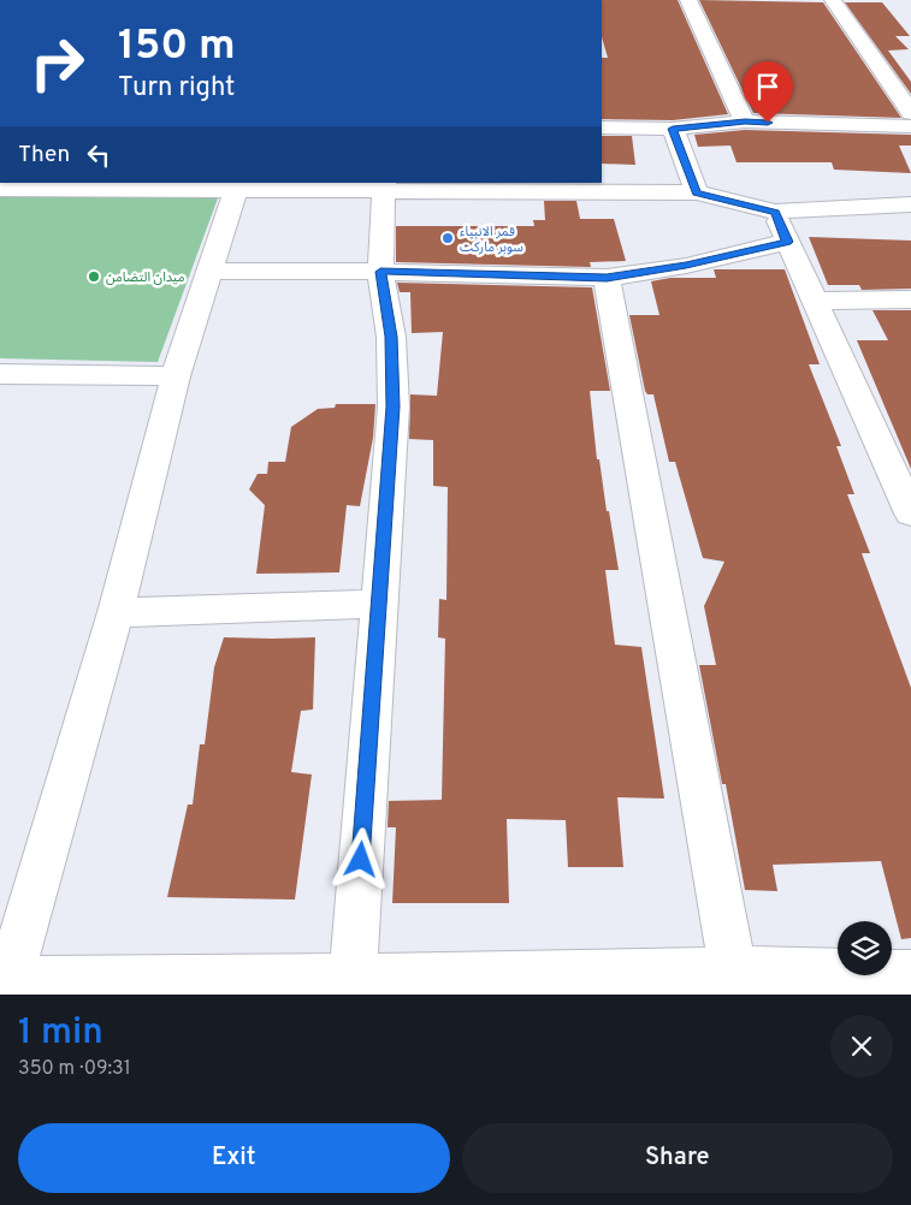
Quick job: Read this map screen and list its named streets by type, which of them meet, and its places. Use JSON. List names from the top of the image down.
{
  "places": ["قمر الانبياء سوبر ماركت", "ميدان التضامن"],
  "page": {
    "turn": ["150 m", "Turn right"],
    "then": "Then",
    "heading": ["1 min", "350 m · 09:31"],
    "buttons": ["Exit", "Share"]
  }
}
